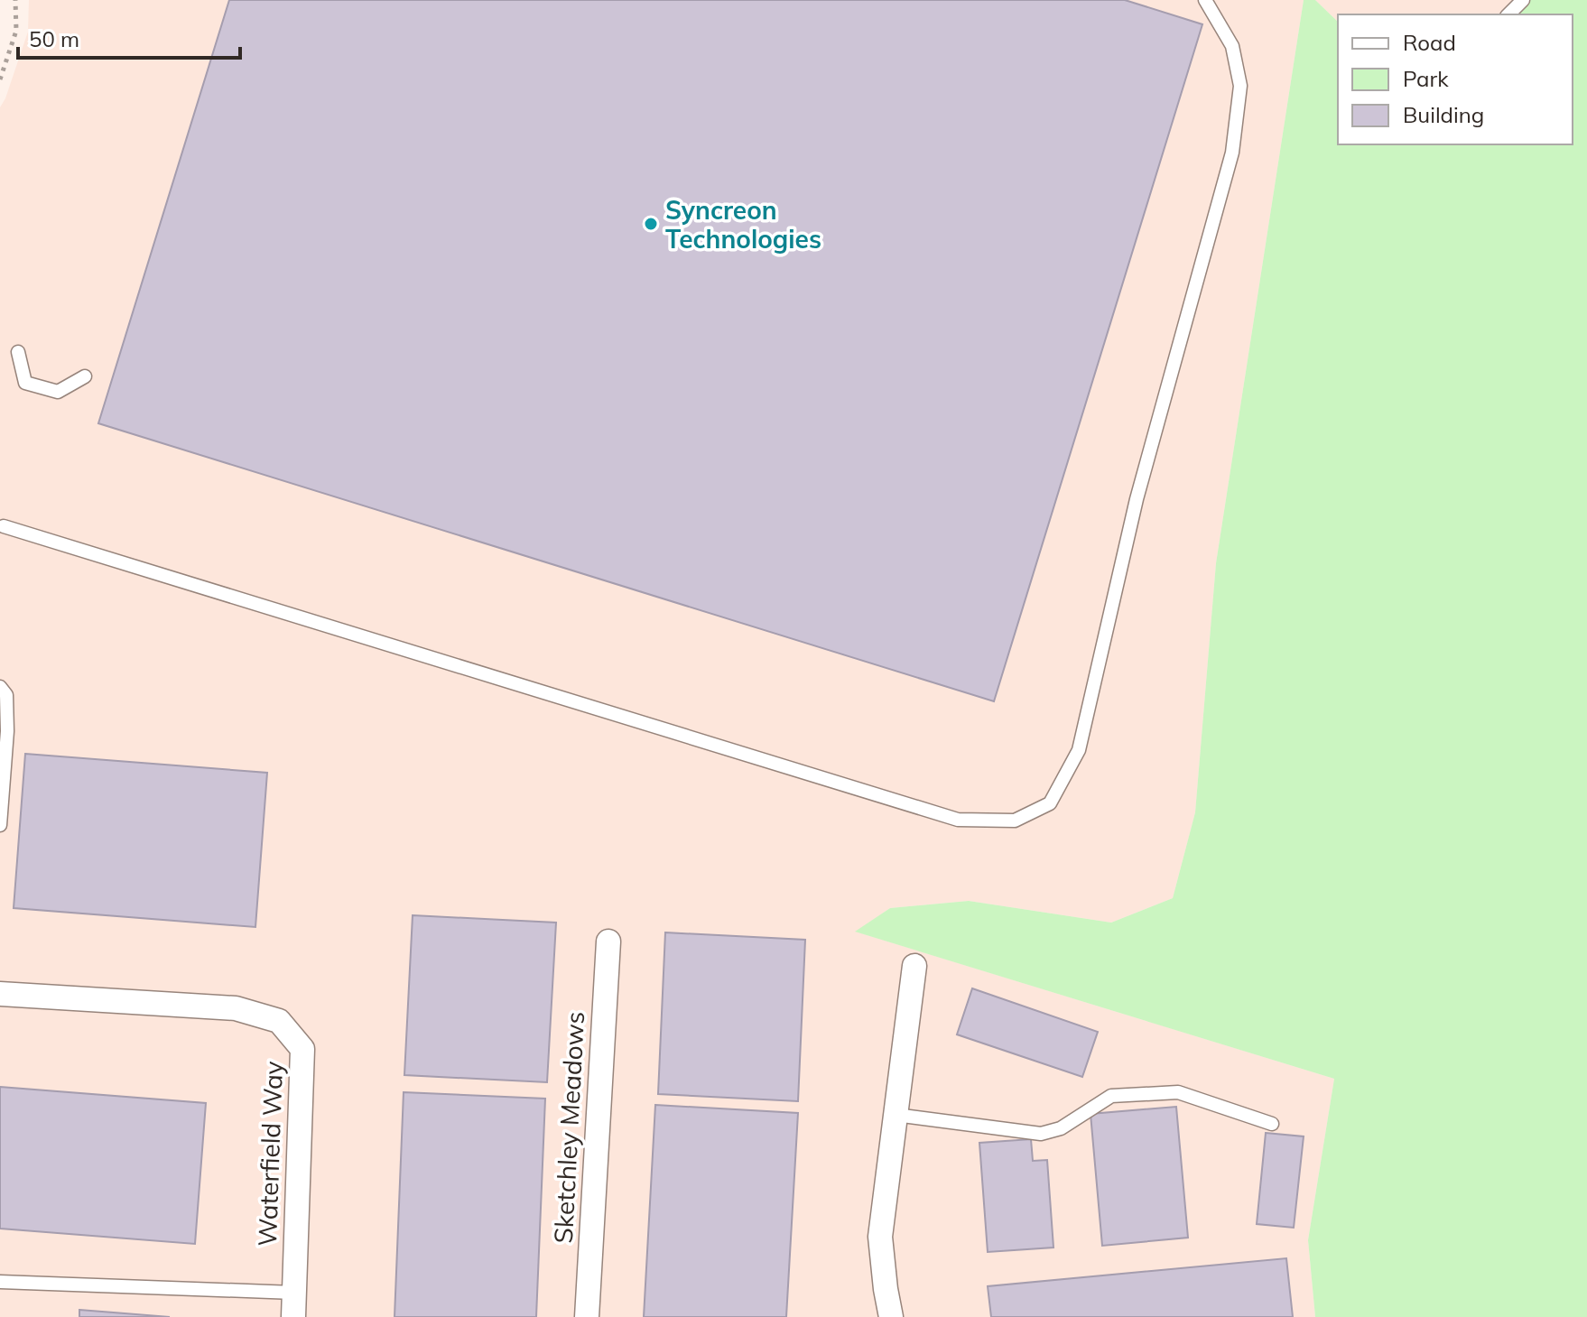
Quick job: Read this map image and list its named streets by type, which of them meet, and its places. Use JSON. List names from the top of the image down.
{
  "streets": {
    "street": ["Sketchley Meadows", "Waterfield Way"]
  },
  "places": ["Syncreon Technologies"],
  "legend": ["Road", "Park", "Building"],
  "scale_bar": "50 m"
}
